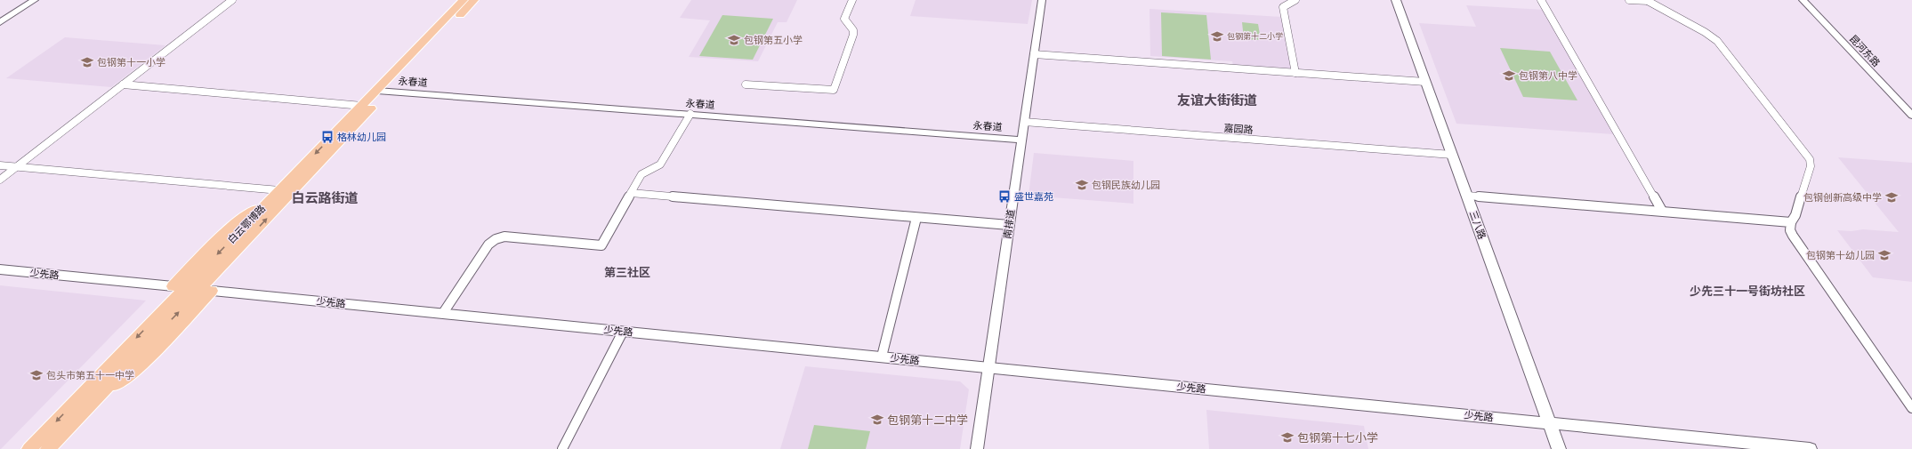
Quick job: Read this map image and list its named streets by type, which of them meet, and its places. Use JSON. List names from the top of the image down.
{
  "streets": {
    "main road": ["白云鄂博路", "三八路", "少先路"],
    "street": [
      "昆河东路",
      "永春道",
      "嘉园路",
      "南排道"
    ]
  },
  "crossings": [
    ["永春道", "白云鄂博路"],
    ["永春道", "南排道"],
    ["嘉园路", "南排道"],
    ["嘉园路", "三八路"],
    ["白云鄂博路", "少先路"],
    ["南排道", "少先路"],
    ["三八路", "少先路"]
  ],
  "districts": [
    "友谊大街街道",
    "白云路街道",
    "第三社区",
    "少先三十一号街坊社区"
  ],
  "places": {
    "school or university": [
      "包钢第十二小学",
      "包钢第五小学",
      "包钢第十一小学",
      "包钢第八中学",
      "包钢民族幼儿园",
      "包钢创新高级中学",
      "包钢第十幼儿园",
      "包头市第五十一中学",
      "包钢第十二中学",
      "包钢第十七小学"
    ],
    "bus stop": ["格林幼儿园", "盛世嘉苑"]
  }
}
